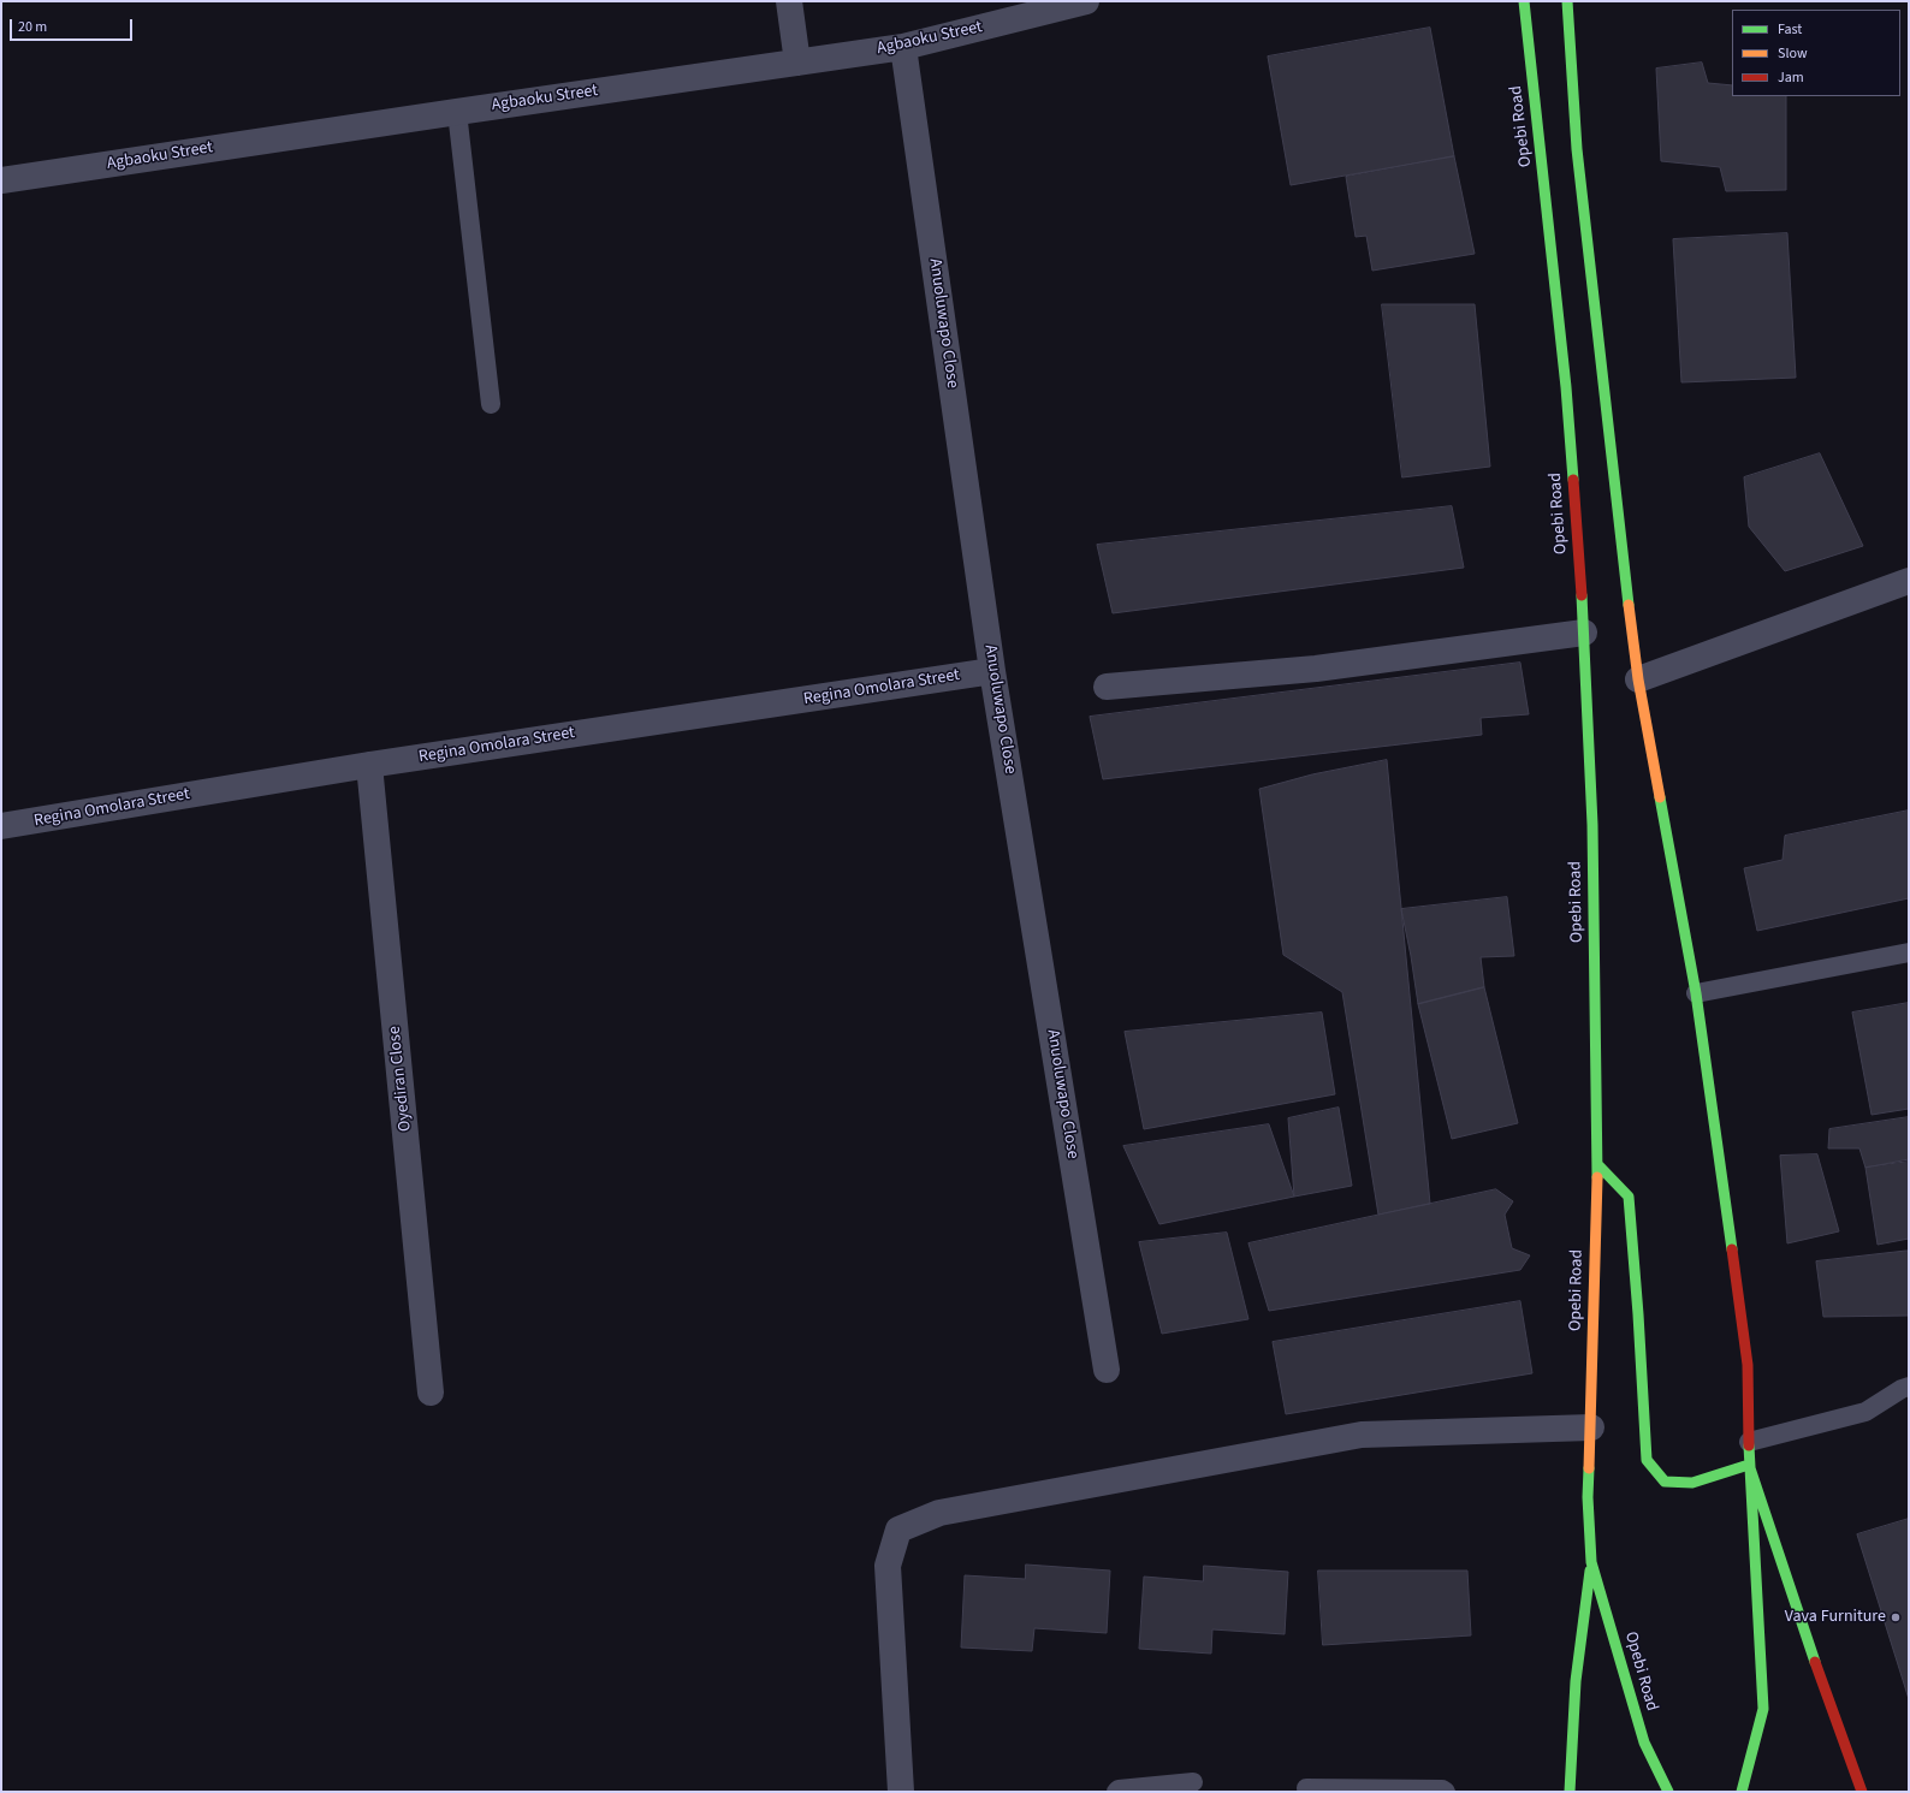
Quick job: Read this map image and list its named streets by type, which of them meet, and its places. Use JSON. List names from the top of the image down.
{
  "streets": {
    "main road": ["Opebi Road"],
    "street": [
      "Agbaoku Street",
      "Anuoluwapo Close",
      "Regina Omolara Street",
      "Oyediran Close"
    ]
  },
  "crossings": [
    ["Agbaoku Street", "Anuoluwapo Close"],
    ["Anuoluwapo Close", "Regina Omolara Street"],
    ["Regina Omolara Street", "Oyediran Close"]
  ],
  "places": ["Vava Furniture"],
  "legend": ["Fast", "Slow", "Jam"],
  "scale_bar": "20 m"
}
